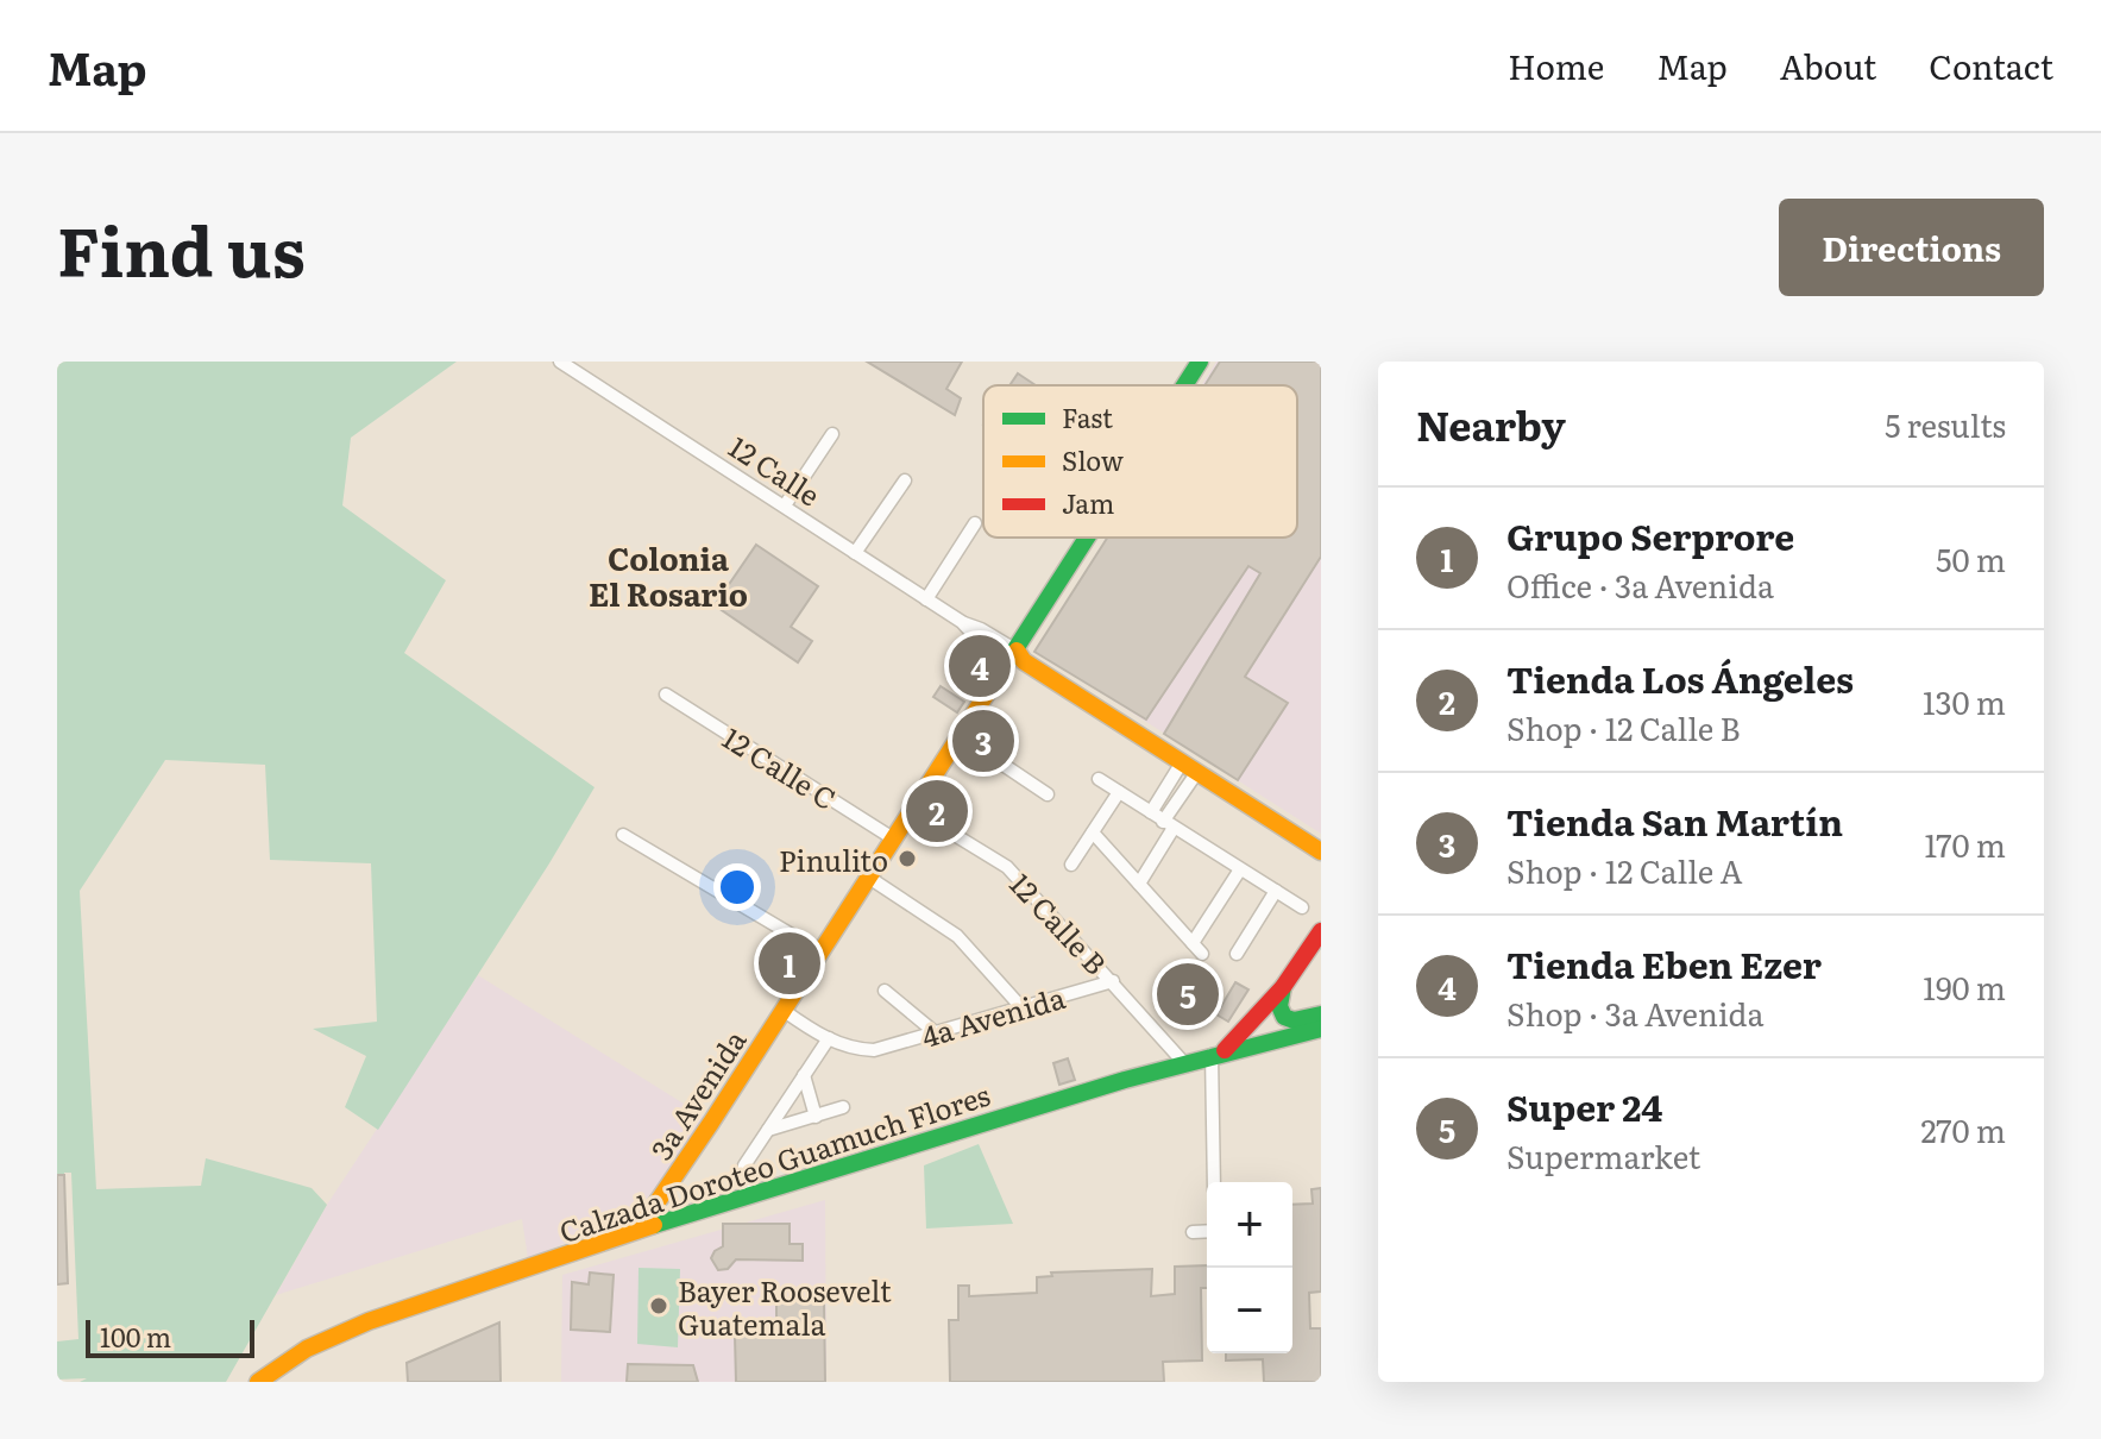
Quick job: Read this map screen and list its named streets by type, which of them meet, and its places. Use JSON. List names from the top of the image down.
{
  "streets": {
    "main road": ["12 Calle", "3a Avenida", "Calzada Doroteo Guamuch Flores"],
    "street": ["12 Calle C", "12 Calle B", "4a Avenida"]
  },
  "crossings": [
    ["12 Calle", "3a Avenida"],
    ["12 Calle C", "3a Avenida"],
    ["12 Calle B", "4a Avenida"],
    ["12 Calle B", "3a Avenida"],
    ["12 Calle B", "Calzada Doroteo Guamuch Flores"],
    ["3a Avenida", "Calzada Doroteo Guamuch Flores"]
  ],
  "districts": ["Colonia El Rosario"],
  "places": ["Pinulito", "Bayer Roosevelt Guatemala"],
  "legend": ["Fast", "Slow", "Jam"],
  "scale_bar": "100 m",
  "page": {
    "header": "Map",
    "nav": [
      "Home",
      "Map",
      "About",
      "Contact"
    ],
    "title": "Find us",
    "buttons": "Directions",
    "heading": ["Nearby", "5 results"],
    "list": [
      {
        "mark": "1",
        "name": "Grupo Serprore",
        "note": "Office · 3a Avenida",
        "value": "50 m"
      },
      {
        "mark": "2",
        "name": "Tienda Los Ángeles",
        "note": "Shop · 12 Calle B",
        "value": "130 m"
      },
      {
        "mark": "3",
        "name": "Tienda San Martín",
        "note": "Shop · 12 Calle A",
        "value": "170 m"
      },
      {
        "mark": "4",
        "name": "Tienda Eben Ezer",
        "note": "Shop · 3a Avenida",
        "value": "190 m"
      },
      {
        "mark": "5",
        "name": "Super 24",
        "note": "Supermarket",
        "value": "270 m"
      }
    ],
    "pins": [
      "4",
      "3",
      "2",
      "1",
      "5"
    ],
    "map_buttons": ["+", "−"],
    "scale": "100 m"
  }
}
